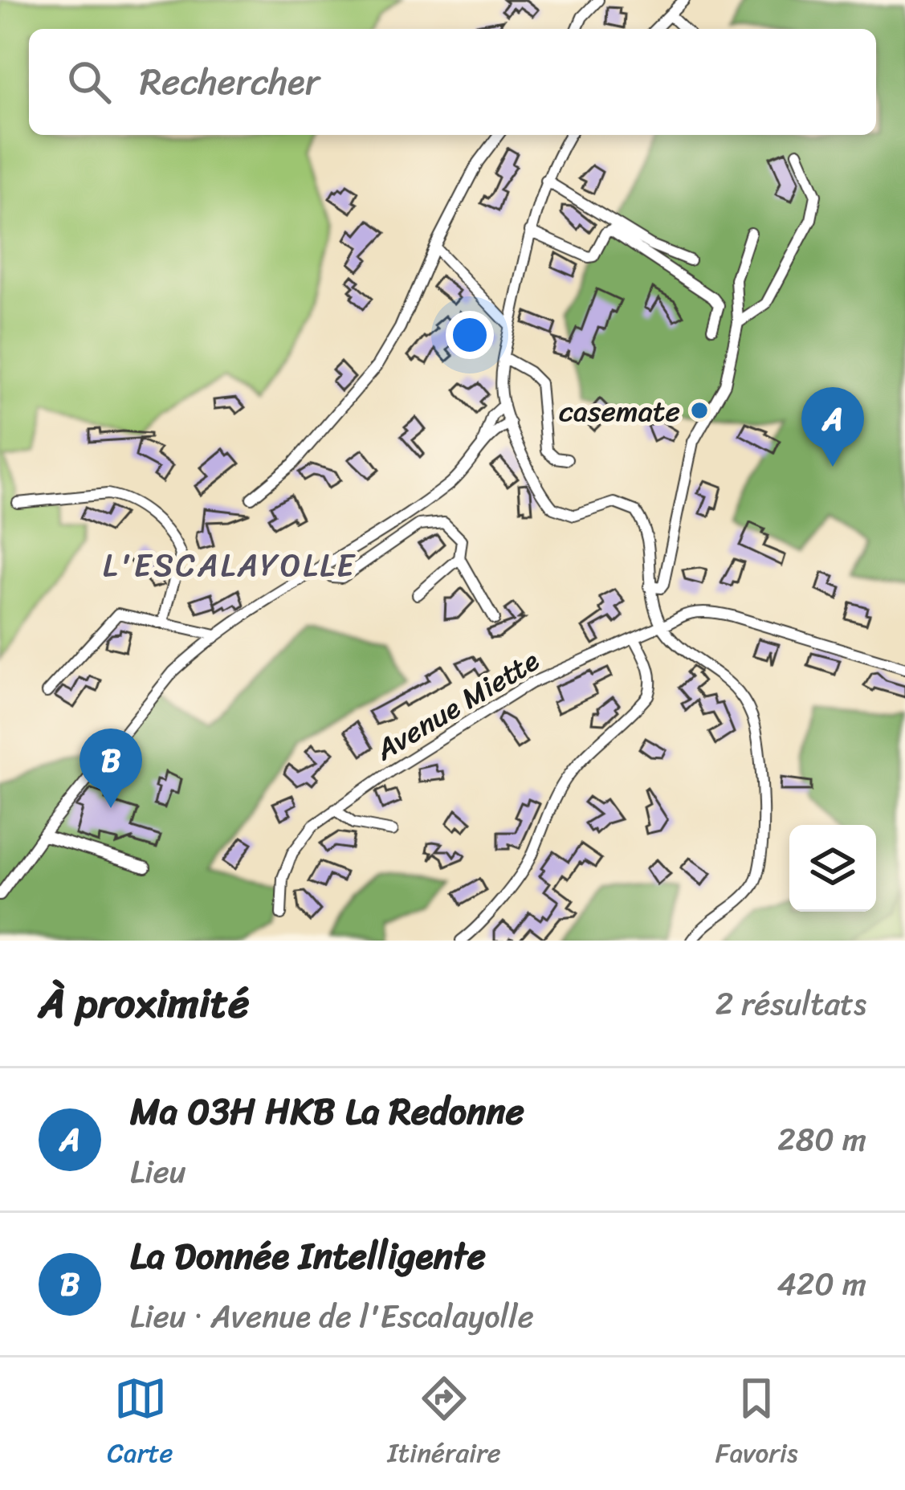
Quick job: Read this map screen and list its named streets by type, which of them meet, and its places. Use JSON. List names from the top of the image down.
{
  "streets": {
    "street": ["Avenue Miette"]
  },
  "districts": ["L'ESCALAYOLLE"],
  "places": ["casemate"],
  "page": {
    "search": "Rechercher",
    "pins": ["A", "B"],
    "heading": ["À proximité", "2 résultats"],
    "list": [
      {
        "mark": "A",
        "name": "Ma 03H HKB La Redonne",
        "note": "Lieu",
        "value": "280 m"
      },
      {
        "mark": "B",
        "name": "La Donnée Intelligente",
        "note": "Lieu · Avenue de l'Escalayolle",
        "value": "420 m"
      }
    ],
    "nav": ["Carte", "Itinéraire", "Favoris"]
  }
}
